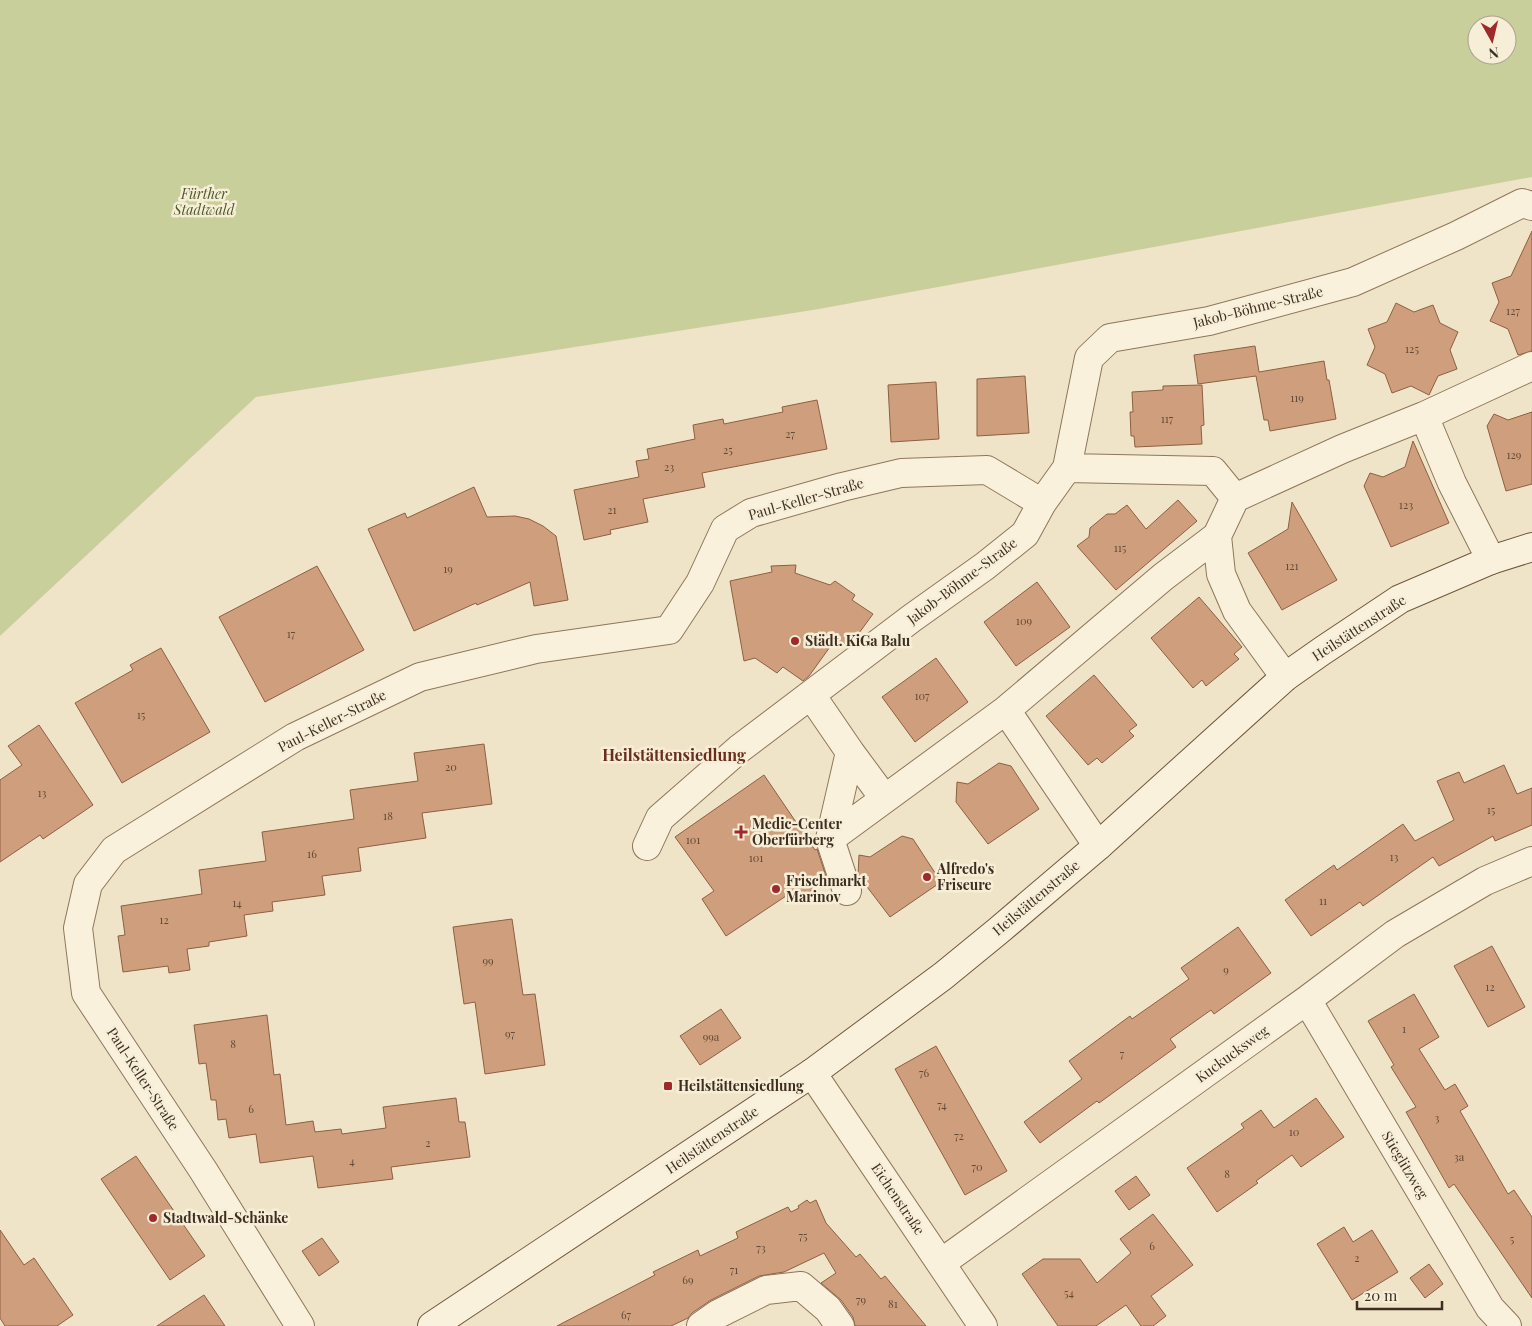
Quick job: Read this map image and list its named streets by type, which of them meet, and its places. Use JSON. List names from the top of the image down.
{
  "streets": {
    "street": [
      "Jakob-Böhme-Straße",
      "Paul-Keller-Straße",
      "Heilstättenstraße",
      "Kuckucksweg",
      "Stieglitzweg",
      "Eichenstraße"
    ]
  },
  "crossings": [
    ["Jakob-Böhme-Straße", "Paul-Keller-Straße"],
    ["Heilstättenstraße", "Eichenstraße"],
    ["Kuckucksweg", "Stieglitzweg"],
    ["Kuckucksweg", "Eichenstraße"]
  ],
  "districts": ["Heilstättensiedlung"],
  "parks": ["Fürther Stadtwald"],
  "places": {
    "other": [
      "Städt. KiGa Balu",
      "Alfredo's Friseure",
      "Frischmarkt Marinov",
      "Stadtwald-Schänke"
    ],
    "health": ["Medic-Center Oberfürberg"],
    "transit": ["Heilstättensiedlung"]
  },
  "house_numbers": [
    "127",
    "125",
    "119",
    "117",
    "27",
    "25",
    "129",
    "23",
    "123",
    "21",
    "115",
    "121",
    "19",
    "109",
    "17",
    "107",
    "15",
    "20",
    "13",
    "15",
    "18",
    "101",
    "16",
    "13",
    "101",
    "11",
    "14",
    "12",
    "99",
    "9",
    "12",
    "1",
    "97",
    "99a",
    "8",
    "7",
    "76",
    "74",
    "6",
    "3",
    "10",
    "72",
    "2",
    "3a",
    "4",
    "70",
    "8",
    "75",
    "5",
    "6",
    "73",
    "2",
    "71",
    "69",
    "54",
    "79",
    "81",
    "67"
  ],
  "scale_bar": "20 m",
  "north": "bottom"
}
